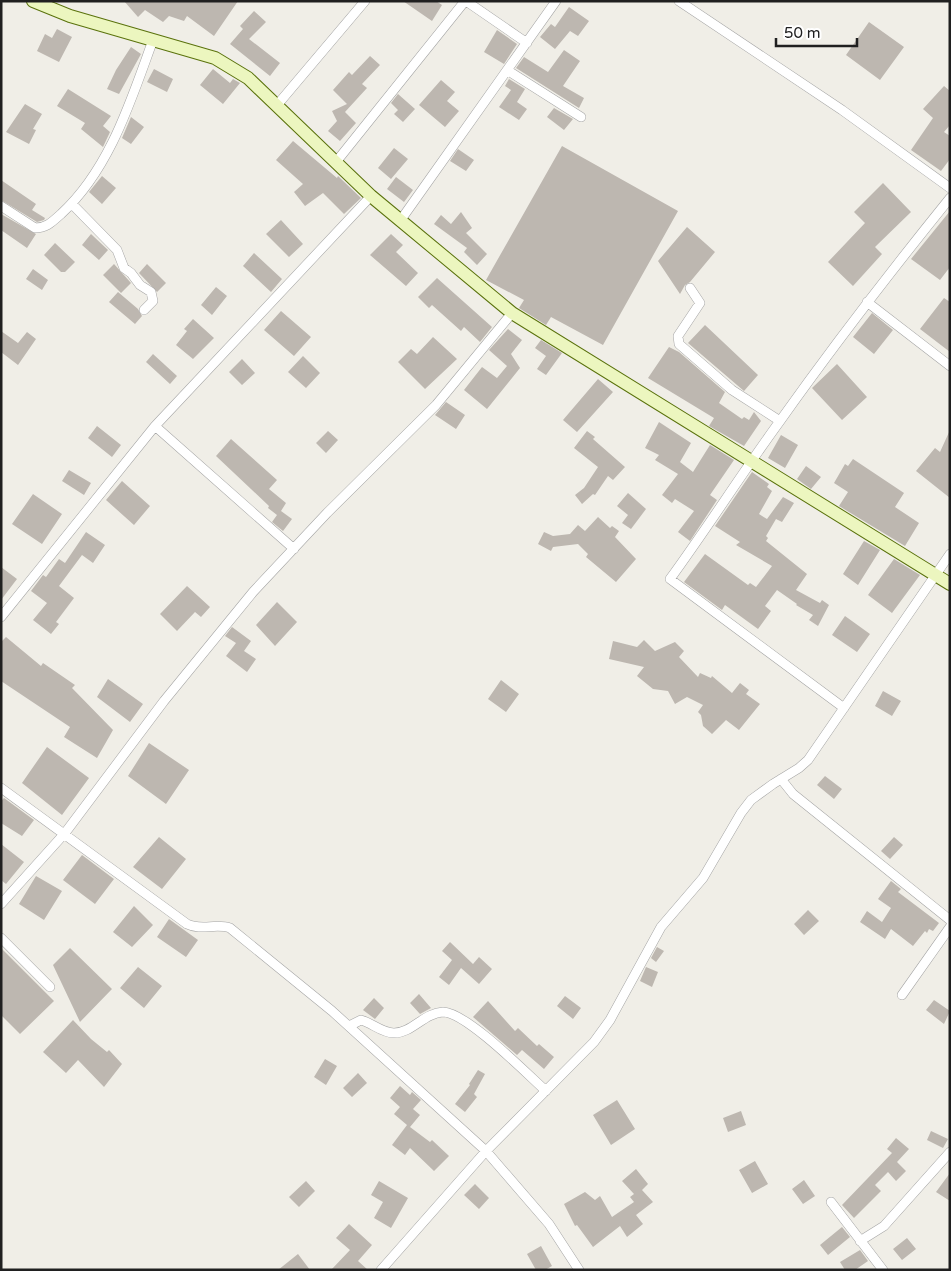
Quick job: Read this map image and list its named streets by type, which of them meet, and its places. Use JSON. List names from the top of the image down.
{
  "scale_bar": "50 m"
}
